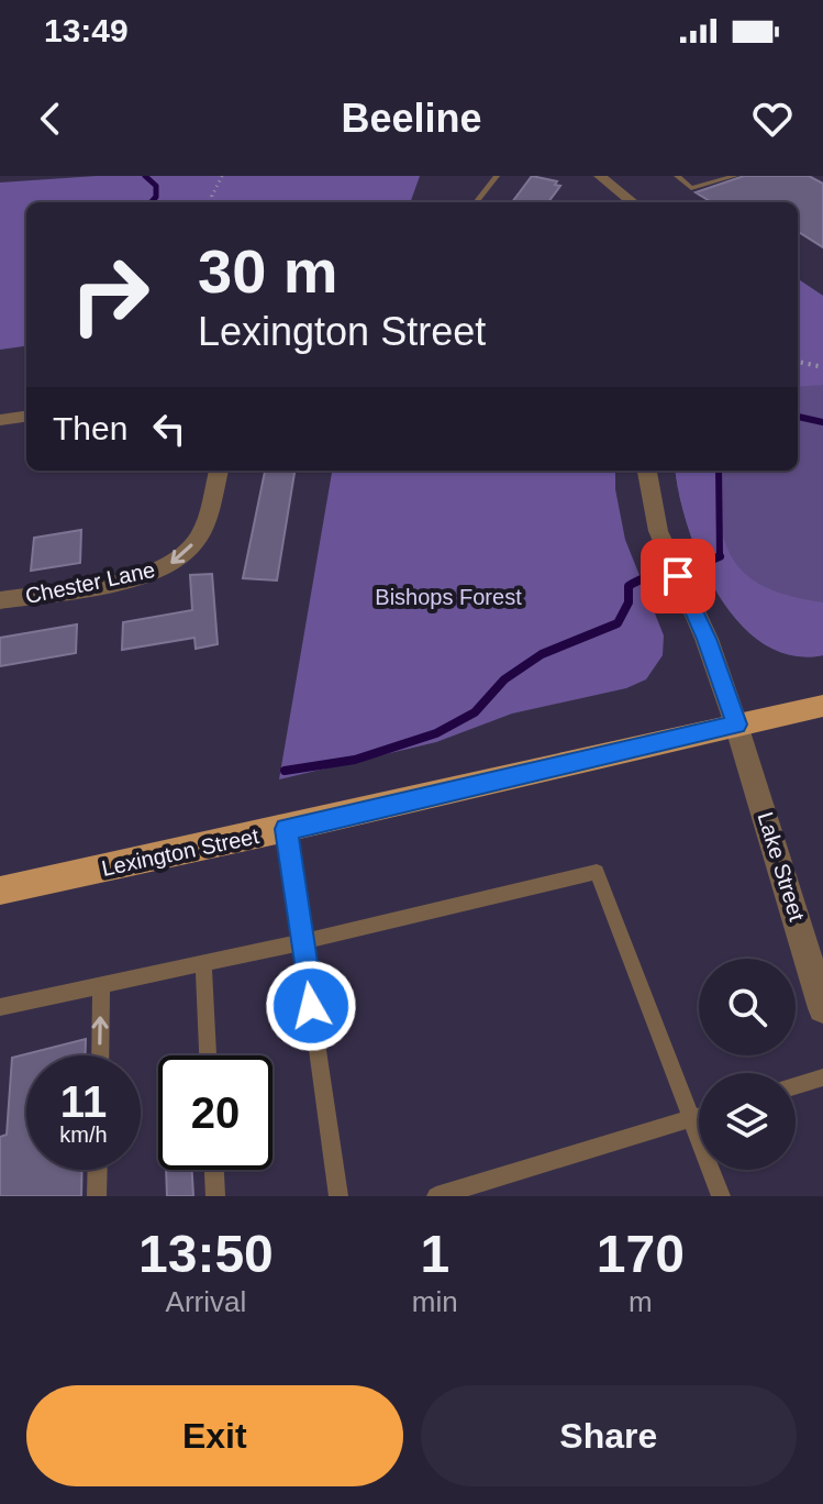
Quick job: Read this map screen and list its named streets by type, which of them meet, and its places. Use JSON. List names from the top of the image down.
{
  "streets": {
    "main road": ["Lexington Street"],
    "street": ["Chester Lane", "Lake Street"]
  },
  "crossings": [
    ["Lexington Street", "Lake Street"]
  ],
  "one_way": ["Chester Lane"],
  "parks": ["Bishops Forest"],
  "page": {
    "status": "13:49",
    "header": "Beeline",
    "turn": ["30 m", "Lexington Street"],
    "then": "Then",
    "speed": "11 km/h",
    "limit": "20",
    "eta": [
      "13:50",
      "Arrival",
      "1",
      "min",
      "170",
      "m"
    ],
    "buttons": ["Exit", "Share"]
  }
}
